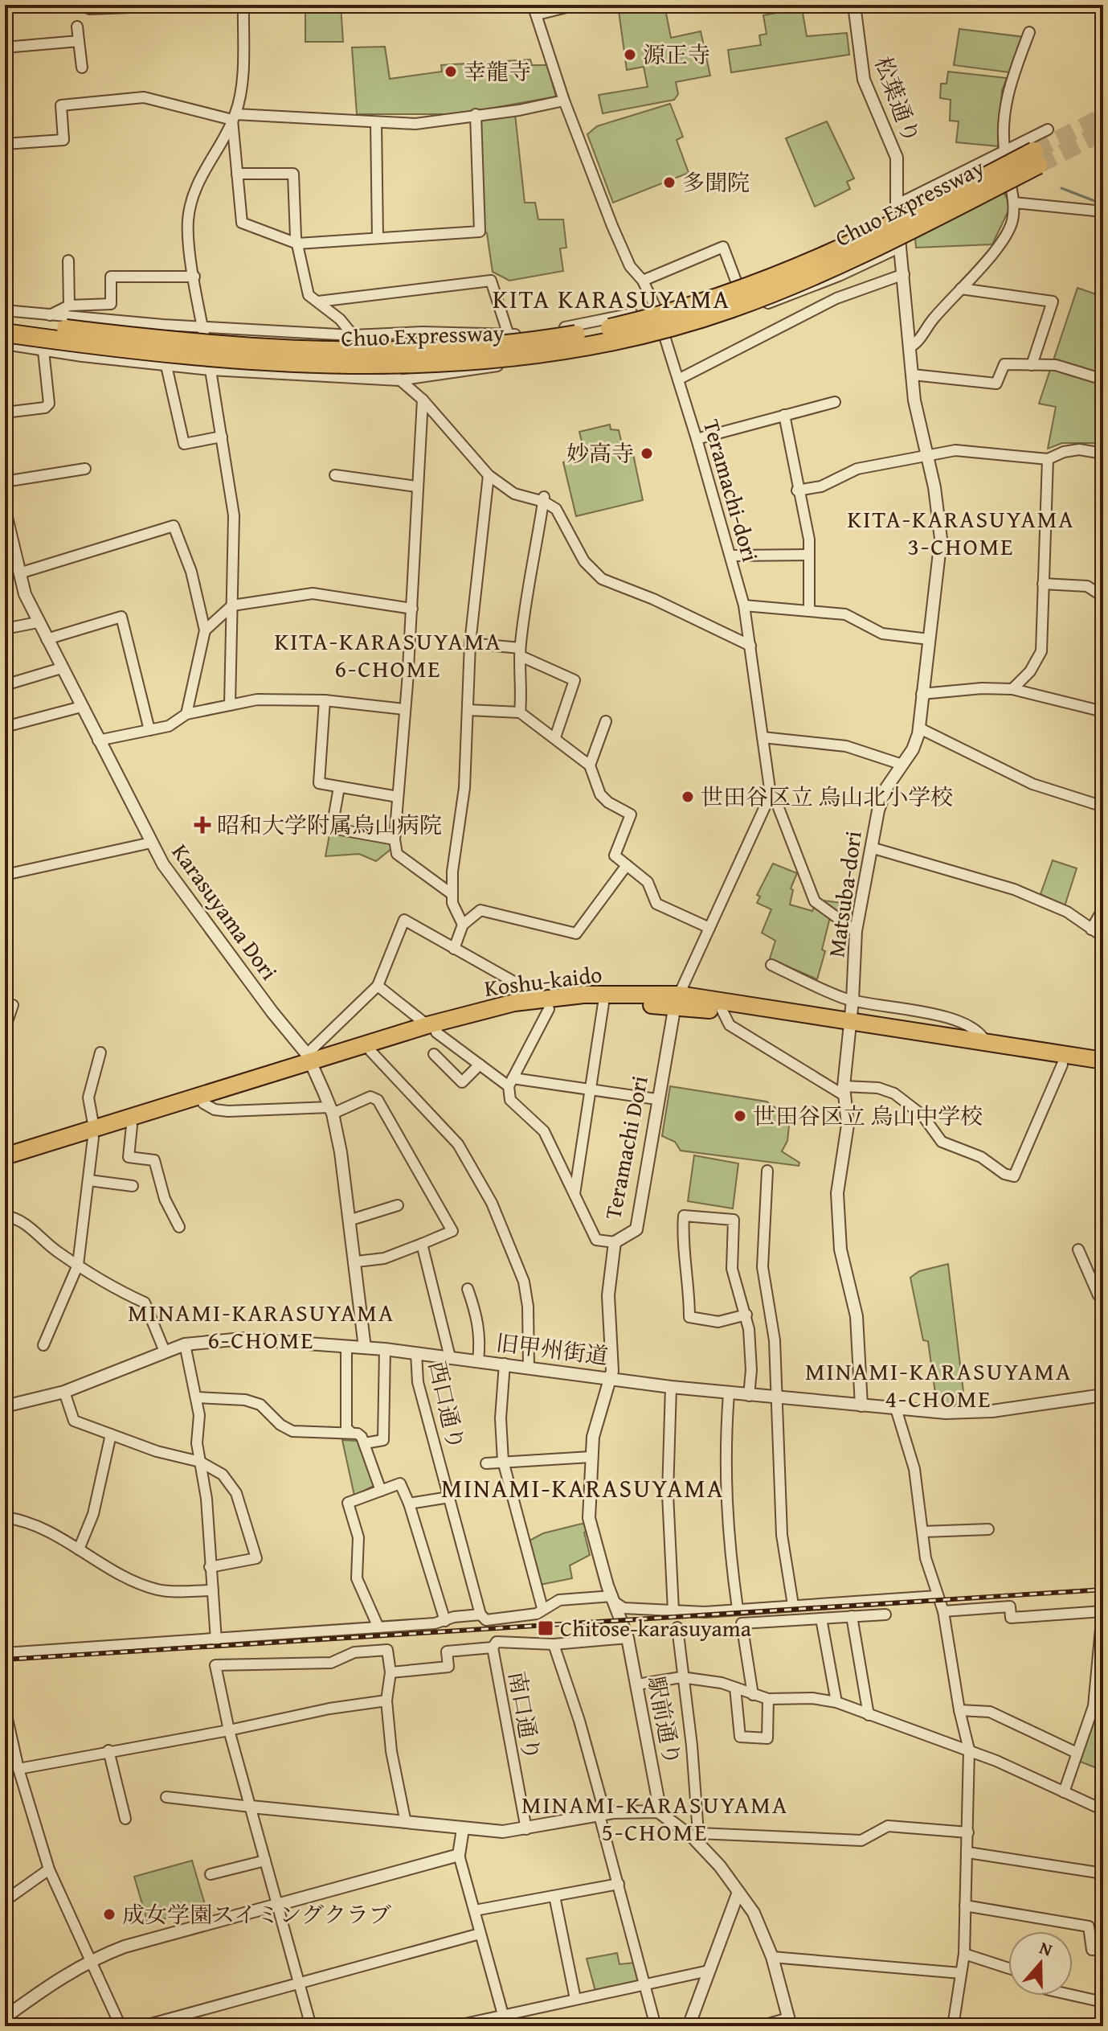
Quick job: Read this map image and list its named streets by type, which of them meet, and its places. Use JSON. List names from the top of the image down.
{
  "streets": {
    "highway": ["Chuo Expressway", "Koshu-kaido"],
    "street": [
      "松葉通り",
      "Teramachi-dori",
      "Matsuba-dori",
      "Karasuyama Dori",
      "Teramachi Dori",
      "旧甲州街道",
      "西口通り",
      "南口通り",
      "駅前通り"
    ]
  },
  "crossings": [
    ["松葉通り", "Matsuba-dori"],
    ["Matsuba-dori", "Koshu-kaido"],
    ["Matsuba-dori", "旧甲州街道"],
    ["Karasuyama Dori", "Koshu-kaido"],
    ["Karasuyama Dori", "旧甲州街道"],
    ["Koshu-kaido", "Teramachi Dori"],
    ["Teramachi Dori", "旧甲州街道"],
    ["旧甲州街道", "西口通り"]
  ],
  "districts": [
    "KITA KARASUYAMA",
    "KITA-KARASUYAMA 3-CHOME",
    "KITA-KARASUYAMA 6-CHOME",
    "MINAMI-KARASUYAMA 6-CHOME",
    "MINAMI-KARASUYAMA 4-CHOME",
    "MINAMI-KARASUYAMA",
    "MINAMI-KARASUYAMA 5-CHOME"
  ],
  "places": {
    "other": [
      "源正寺",
      "幸龍寺",
      "多聞院",
      "妙高寺",
      "世田谷区立 烏山北小学校",
      "世田谷区立 烏山中学校",
      "成女学園スイミングクラブ"
    ],
    "health": ["昭和大学附属烏山病院"],
    "transit": ["Chitose-karasuyama"]
  },
  "north": "top"
}
